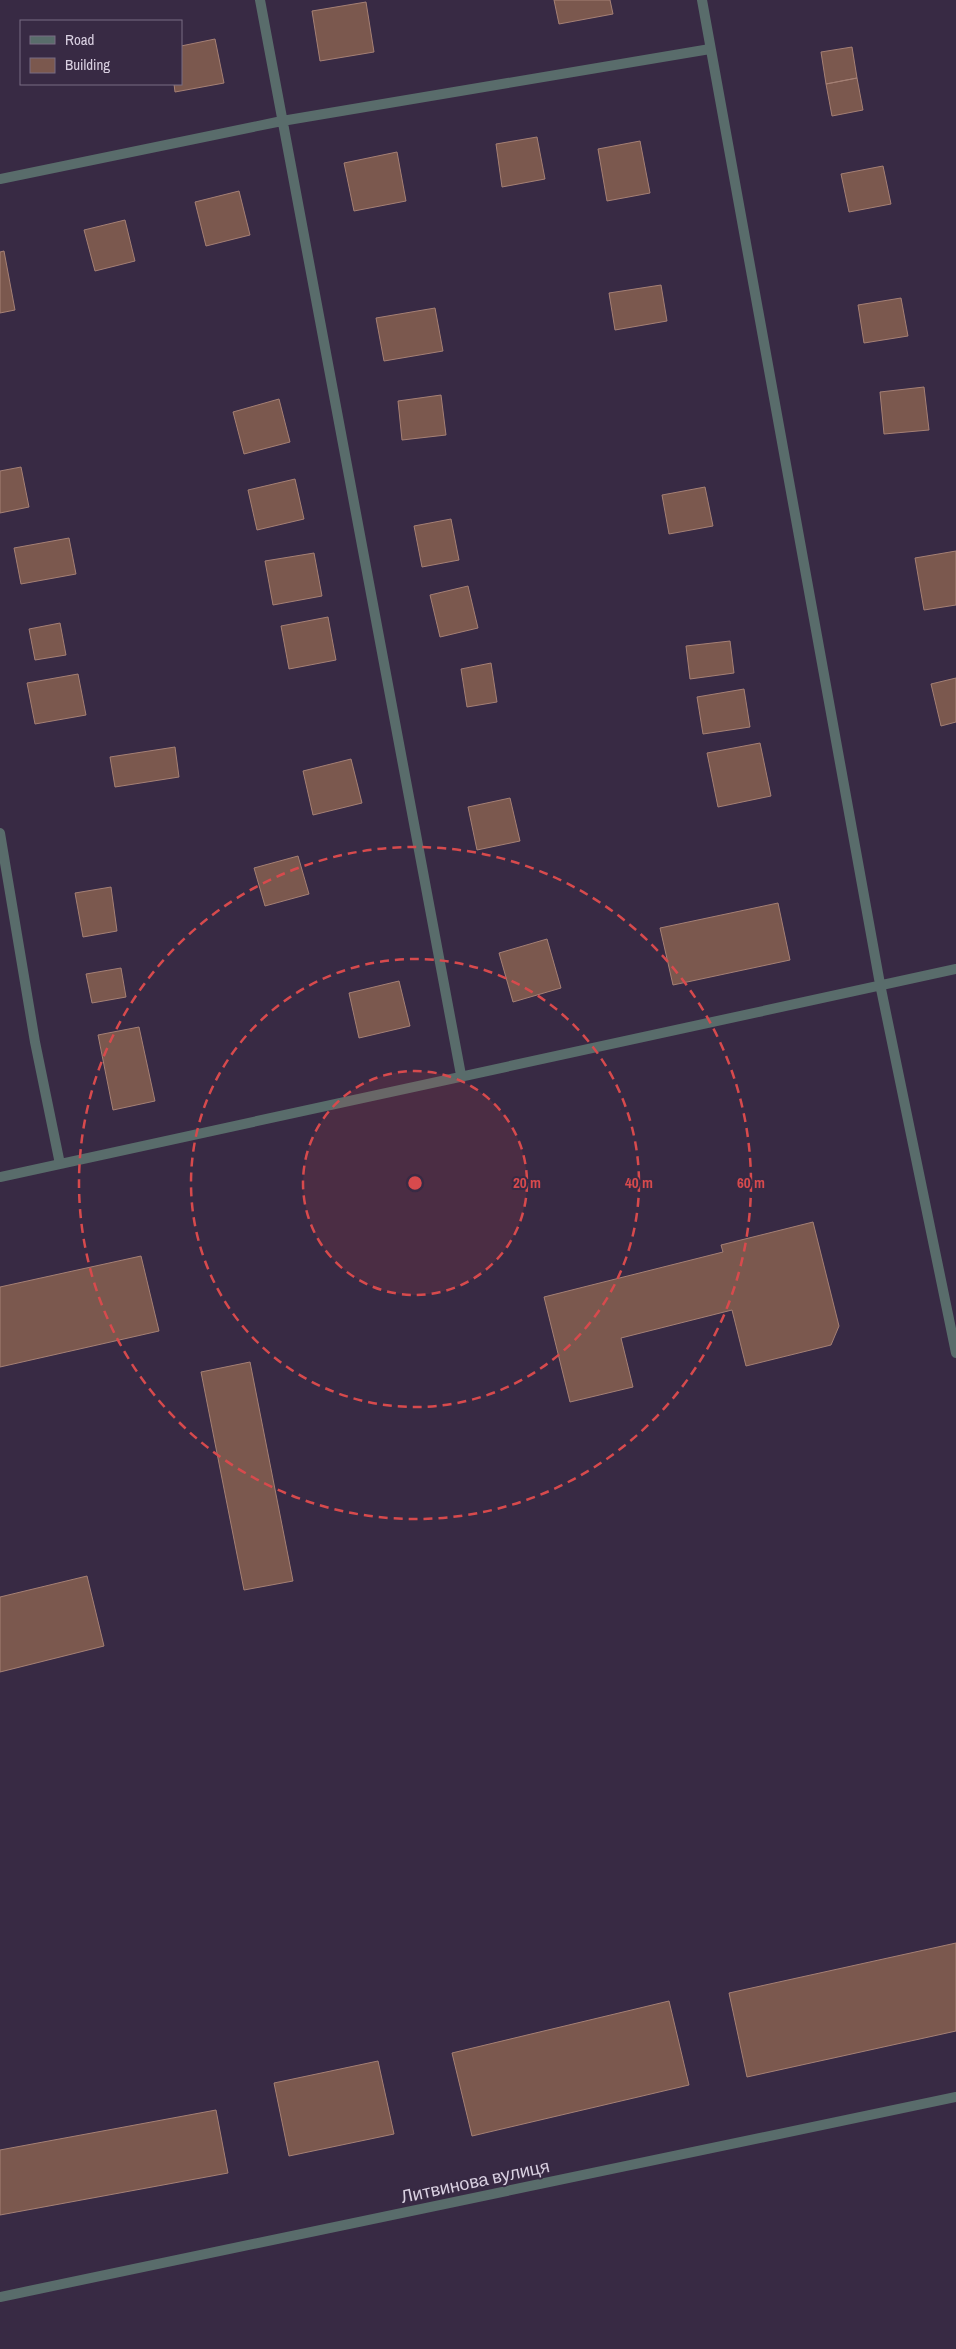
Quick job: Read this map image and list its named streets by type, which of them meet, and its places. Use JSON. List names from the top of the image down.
{
  "streets": {
    "street": ["Литвинова вулиця"]
  },
  "legend": ["Road", "Building"],
  "rings": ["20 m", "40 m", "60 m"]
}
